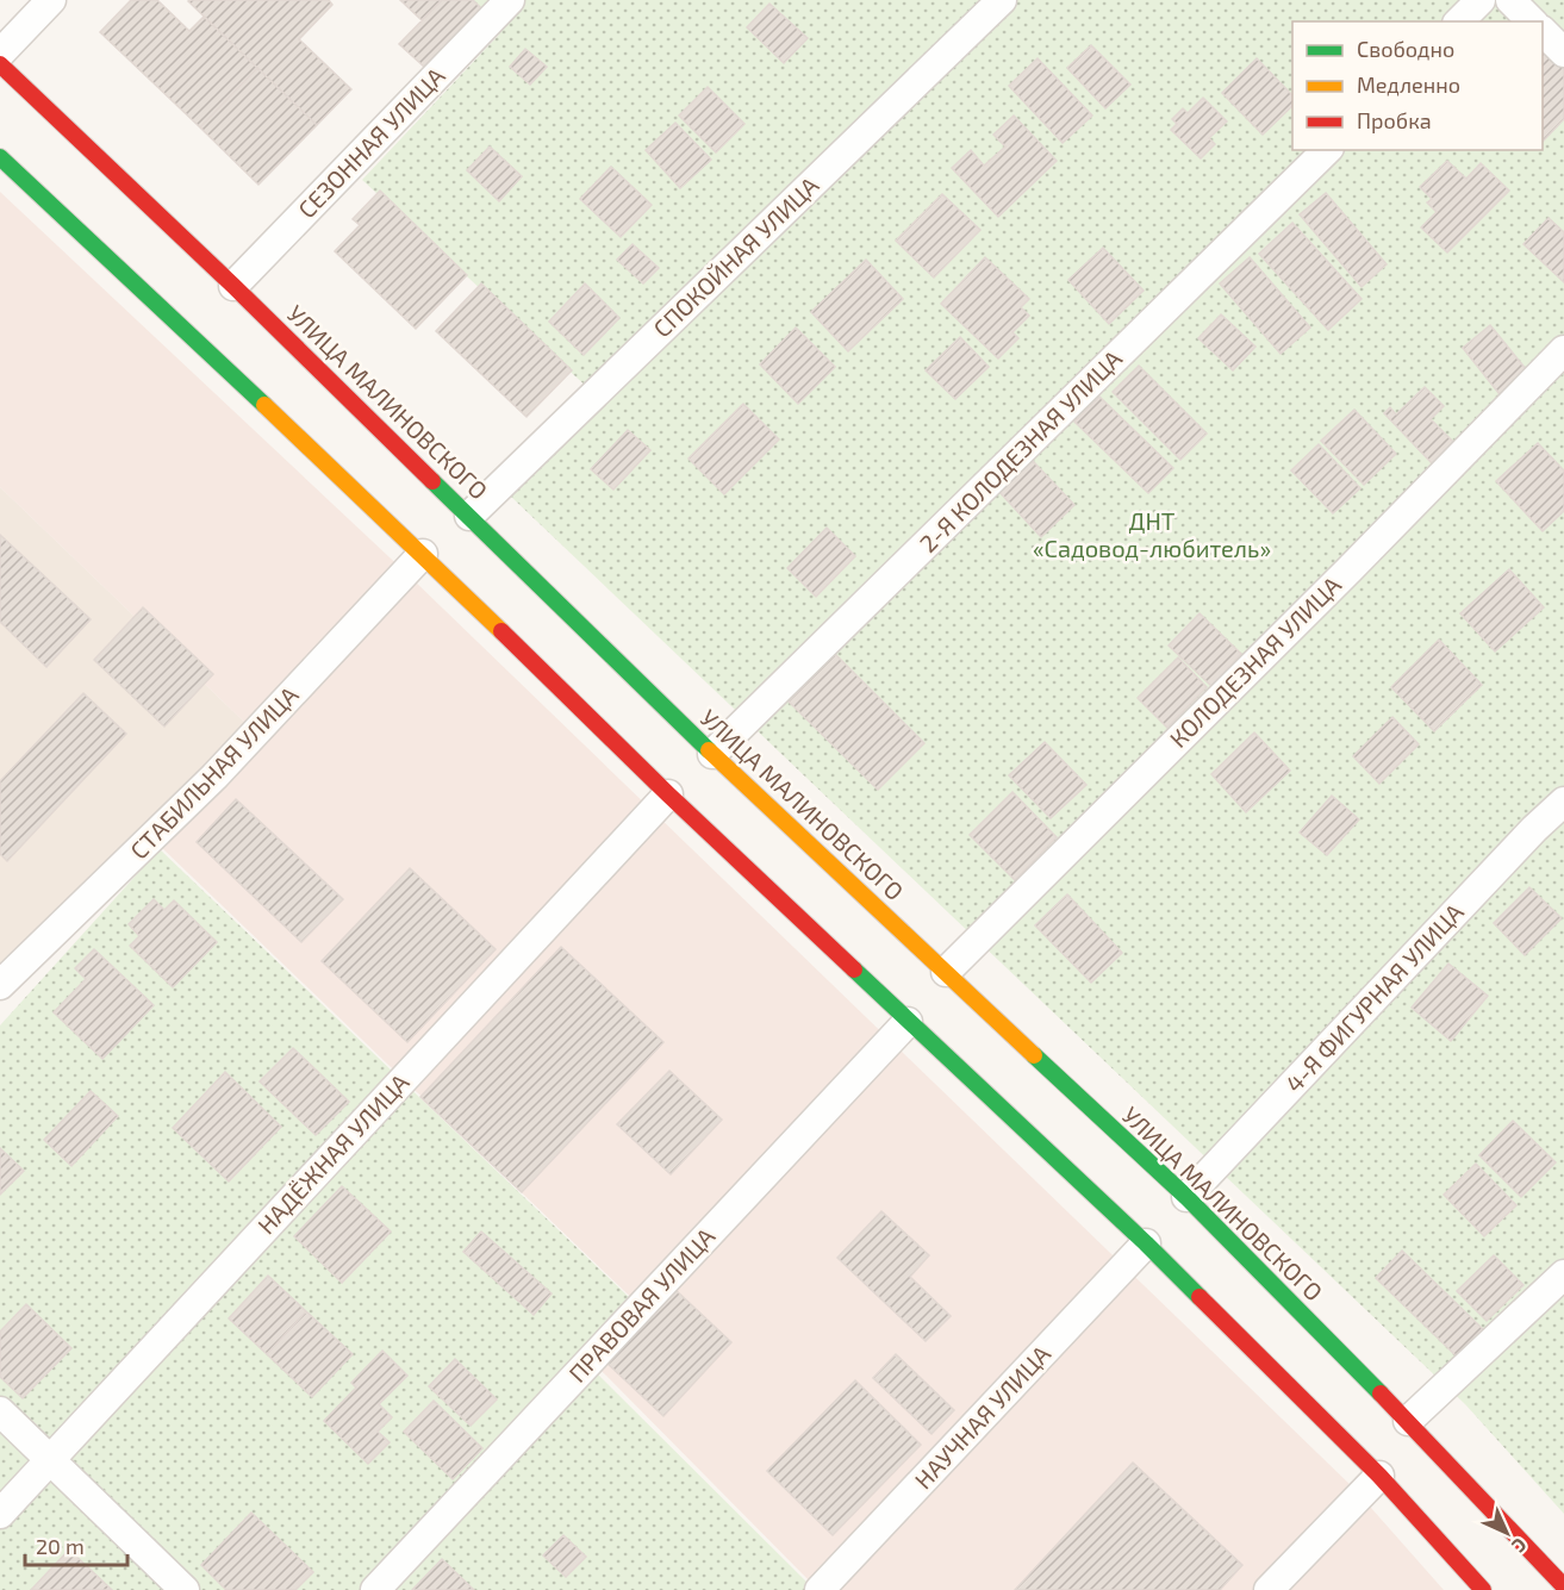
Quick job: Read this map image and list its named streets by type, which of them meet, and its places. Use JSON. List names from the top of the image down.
{
  "streets": {
    "highway": ["УЛИЦА МАЛИНОВСКОГО"],
    "street": [
      "СЕЗОННАЯ УЛИЦА",
      "СПОКОЙНАЯ УЛИЦА",
      "2-Я КОЛОДЕЗНАЯ УЛИЦА",
      "КОЛОДЕЗНАЯ УЛИЦА",
      "СТАБИЛЬНАЯ УЛИЦА",
      "4-Я ФИГУРНАЯ УЛИЦА",
      "НАДЁЖНАЯ УЛИЦА",
      "ПРАВОВАЯ УЛИЦА",
      "НАУЧНАЯ УЛИЦА"
    ]
  },
  "crossings": [
    ["СЕЗОННАЯ УЛИЦА", "УЛИЦА МАЛИНОВСКОГО"],
    ["СПОКОЙНАЯ УЛИЦА", "УЛИЦА МАЛИНОВСКОГО"],
    ["УЛИЦА МАЛИНОВСКОГО", "2-Я КОЛОДЕЗНАЯ УЛИЦА"],
    ["УЛИЦА МАЛИНОВСКОГО", "КОЛОДЕЗНАЯ УЛИЦА"],
    ["УЛИЦА МАЛИНОВСКОГО", "4-Я ФИГУРНАЯ УЛИЦА"]
  ],
  "parks": ["ДНТ «Садовод-любитель»"],
  "legend": ["Свободно", "Медленно", "Пробка"],
  "scale_bar": "20 m",
  "north": "bottom right"
}
